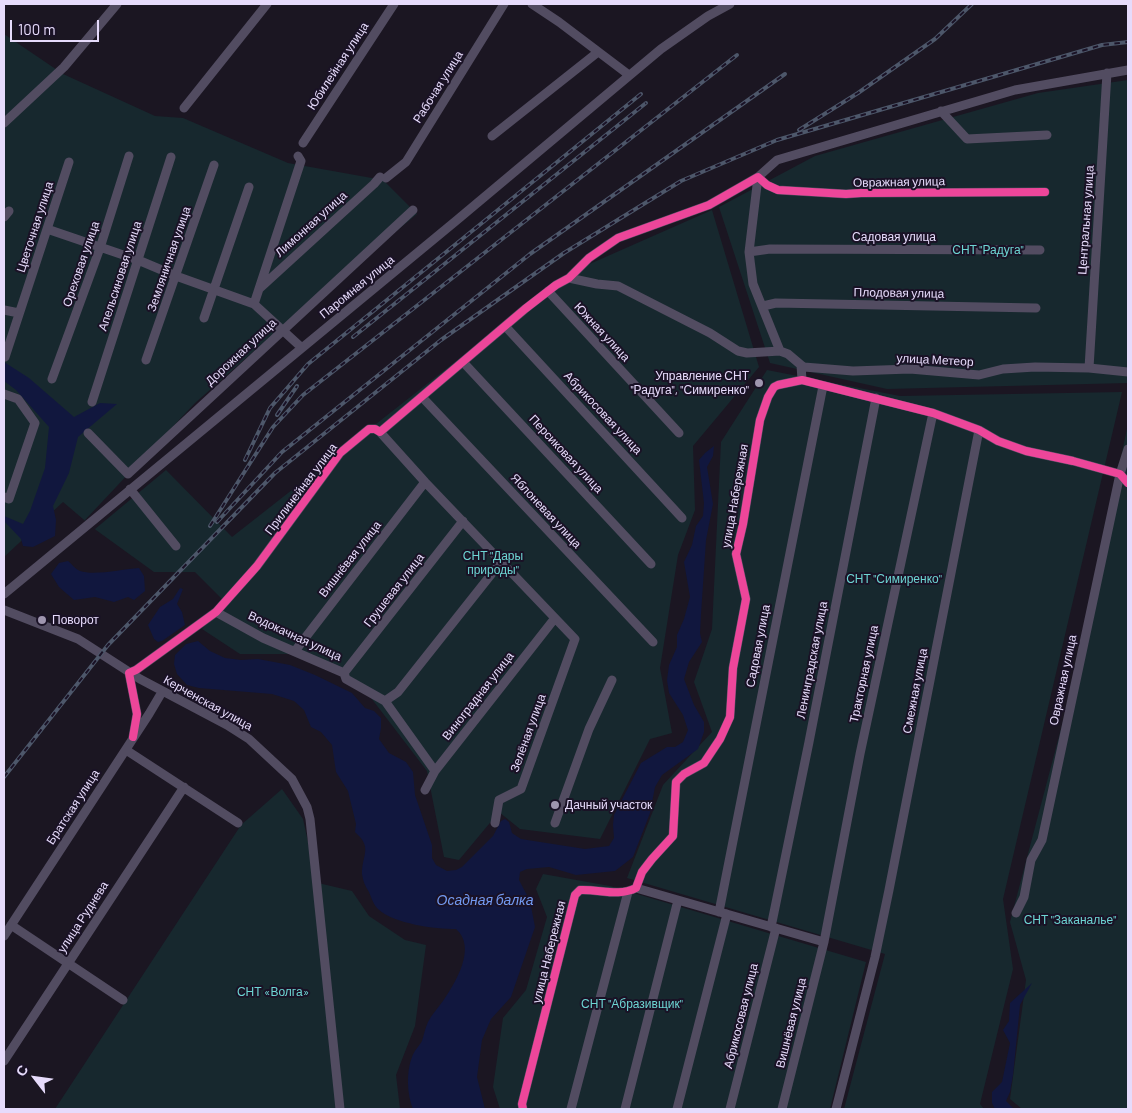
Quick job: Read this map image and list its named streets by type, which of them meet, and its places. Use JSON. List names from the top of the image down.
{
  "streets": {
    "street": [
      "Юбилейная улица",
      "Рабочая улица",
      "Овражная улица",
      "Центральная улица",
      "Лимонная улица",
      "Цветочная улица",
      "Садовая улица",
      "Земляничная улица",
      "Ореховая улица",
      "Апельсиновая улица",
      "Паромная улица",
      "Плодовая улица",
      "Южная улица",
      "Дорожная улица",
      "улица Метеор",
      "Абрикосовая улица",
      "Персиковая улица",
      "Прилинейная улица",
      "улица Набережная",
      "Яблоневая улица",
      "Вишнёвая улица",
      "Грушевая улица",
      "Водокачная улица",
      "Ленинградская улица",
      "Тракторная улица",
      "Смежная улица",
      "Виноградная улица",
      "Керченская улица",
      "Зелёная улица",
      "Братская улица",
      "улица Руднева"
    ]
  },
  "crossings": [
    ["Рабочая улица", "Лимонная улица"],
    ["Овражная улица", "Прилинейная улица"],
    ["Центральная улица", "улица Метеор"],
    ["Центральная улица", "Прилинейная улица"],
    ["Южная улица", "Прилинейная улица"],
    ["Абрикосовая улица", "Прилинейная улица"],
    ["Абрикосовая улица", "Ленинградская улица"],
    ["Персиковая улица", "Прилинейная улица"],
    ["Прилинейная улица", "Яблоневая улица"],
    ["Прилинейная улица", "Водокачная улица"],
    ["Прилинейная улица", "Керченская улица"],
    ["Вишнёвая улица", "Водокачная улица"],
    ["Вишнёвая улица", "Тракторная улица"],
    ["Грушевая улица", "Водокачная улица"],
    ["Водокачная улица", "Виноградная улица"],
    ["Виноградная улица", "Зелёная улица"],
    ["Керченская улица", "Братская улица"]
  ],
  "water": ["Осадная балка"],
  "parks": [
    "СНТ \"Радуга\"",
    "СНТ \"Дары природы\"",
    "СНТ \"Симиренко\"",
    "СНТ \"Заканалье\"",
    "СНТ «Волга»",
    "СНТ \"Абразивщик\""
  ],
  "places": ["Управление СНТ \"Радуга\", \"Симиренко\"", "Поворот", "Дачный участок"],
  "scale_bar": "100 m",
  "north": "top left"
}
